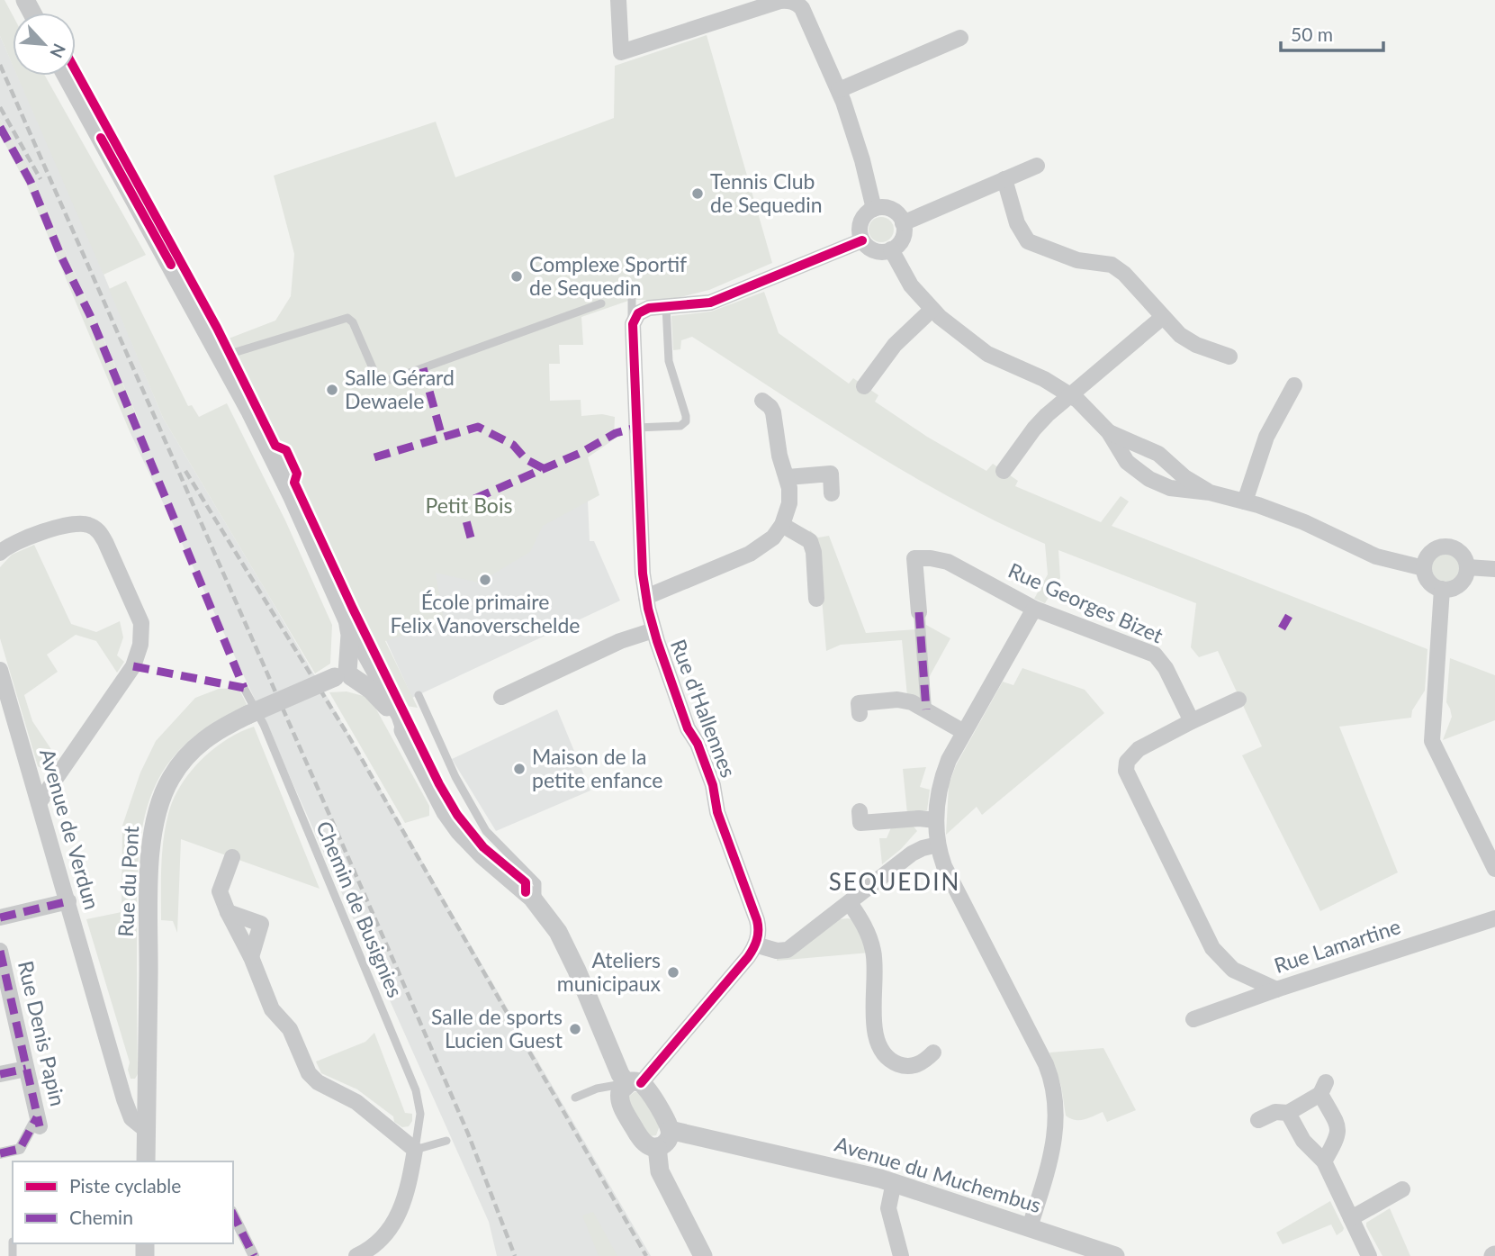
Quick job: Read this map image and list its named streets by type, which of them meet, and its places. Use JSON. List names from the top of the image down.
{
  "streets": {
    "street": [
      "Rue Georges Bizet",
      "Rue d'Hallennes",
      "Avenue de Verdun",
      "Rue du Pont",
      "Rue Lamartine",
      "Rue Denis Papin",
      "Avenue du Muchembus"
    ],
    "lane": ["Chemin de Busignies"]
  },
  "crossings": [
    ["Avenue de Verdun", "Rue du Pont"]
  ],
  "districts": ["SEQUEDIN"],
  "parks": ["Petit Bois"],
  "places": [
    "Tennis Club de Sequedin",
    "Complexe Sportif de Sequedin",
    "Salle Gérard Dewaele",
    "École primaire Felix Vanoverschelde",
    "Maison de la petite enfance",
    "Ateliers municipaux",
    "Salle de sports Lucien Guest"
  ],
  "legend": ["Piste cyclable", "Chemin"],
  "scale_bar": "50 m",
  "north": "bottom right"
}
